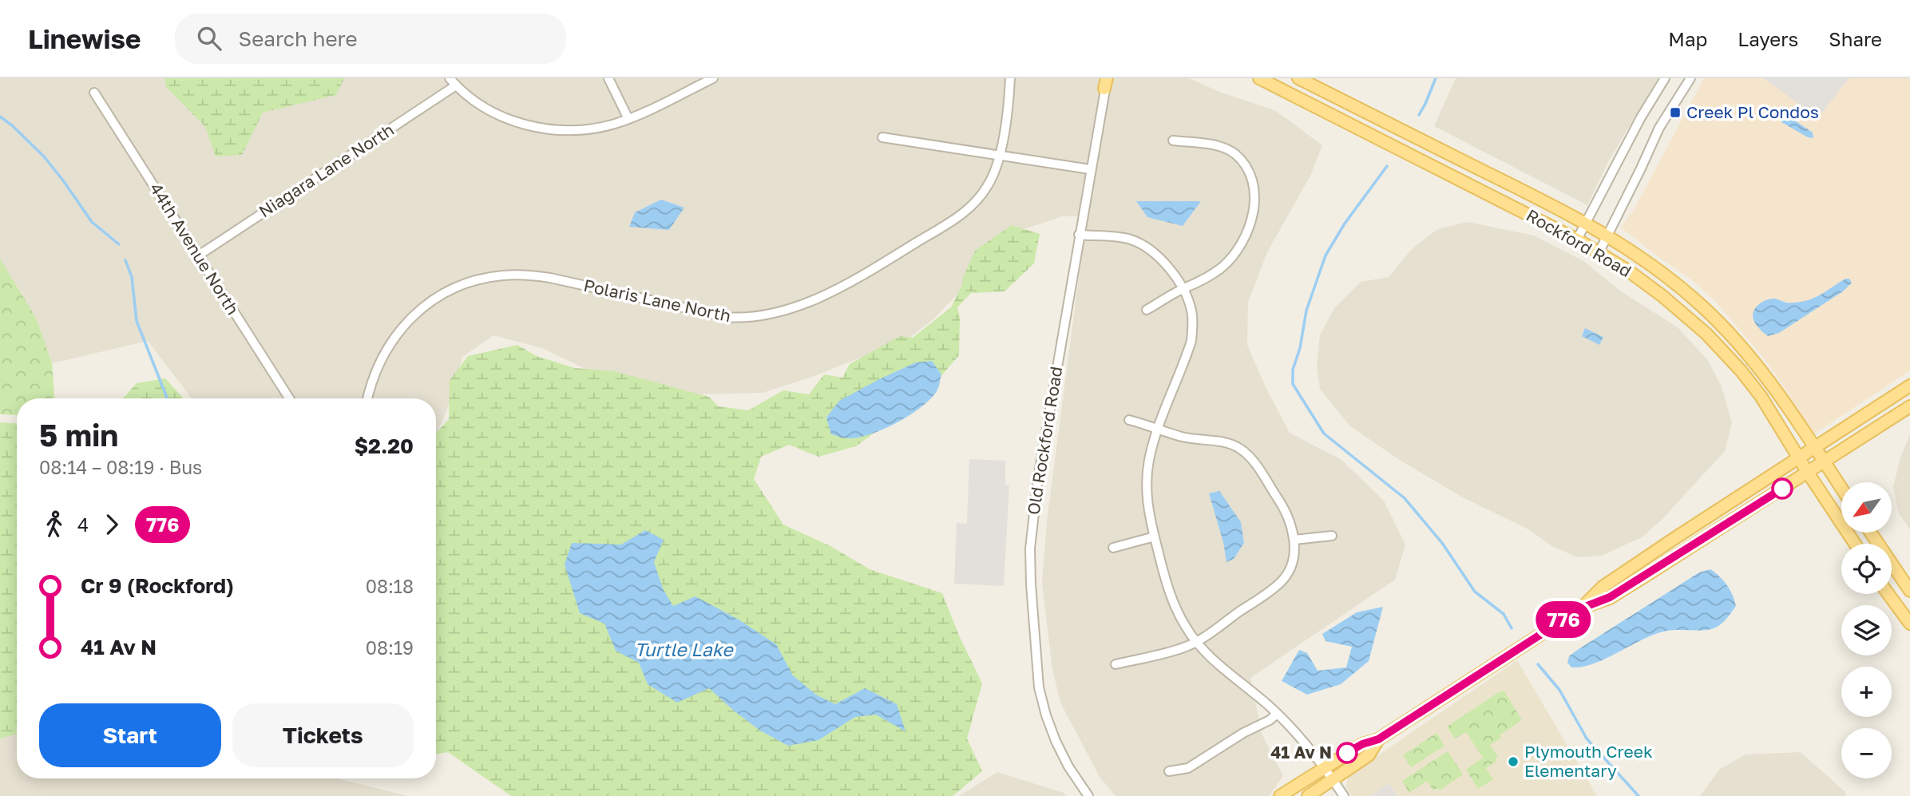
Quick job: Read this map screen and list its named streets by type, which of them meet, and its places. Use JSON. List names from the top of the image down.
{
  "streets": {
    "main road": ["Rockford Road"],
    "street": [
      "Niagara Lane North",
      "44th Avenue North",
      "Polaris Lane North",
      "Old Rockford Road"
    ]
  },
  "crossings": [
    ["Niagara Lane North", "44th Avenue North"]
  ],
  "water": ["Turtle Lake"],
  "places": {
    "transit": ["Creek Pl Condos"],
    "other": ["41 Av N", "Plymouth Creek Elementary"]
  },
  "lines": ["bus line 776"],
  "north": "bottom left",
  "page": {
    "header": "Linewise",
    "search": "Search here",
    "nav": ["Map", "Layers", "Share"],
    "on_map": "776",
    "heading": ["5 min", "08:14 – 08:19 · Bus", "$2.20"],
    "map_buttons": ["+", "−"],
    "legs": ["4", "776"],
    "list": [
      {
        "name": "Cr 9 (Rockford)",
        "value": "08:18"
      },
      {
        "name": "41 Av N",
        "value": "08:19"
      }
    ],
    "buttons": ["Start", "Tickets"]
  }
}
